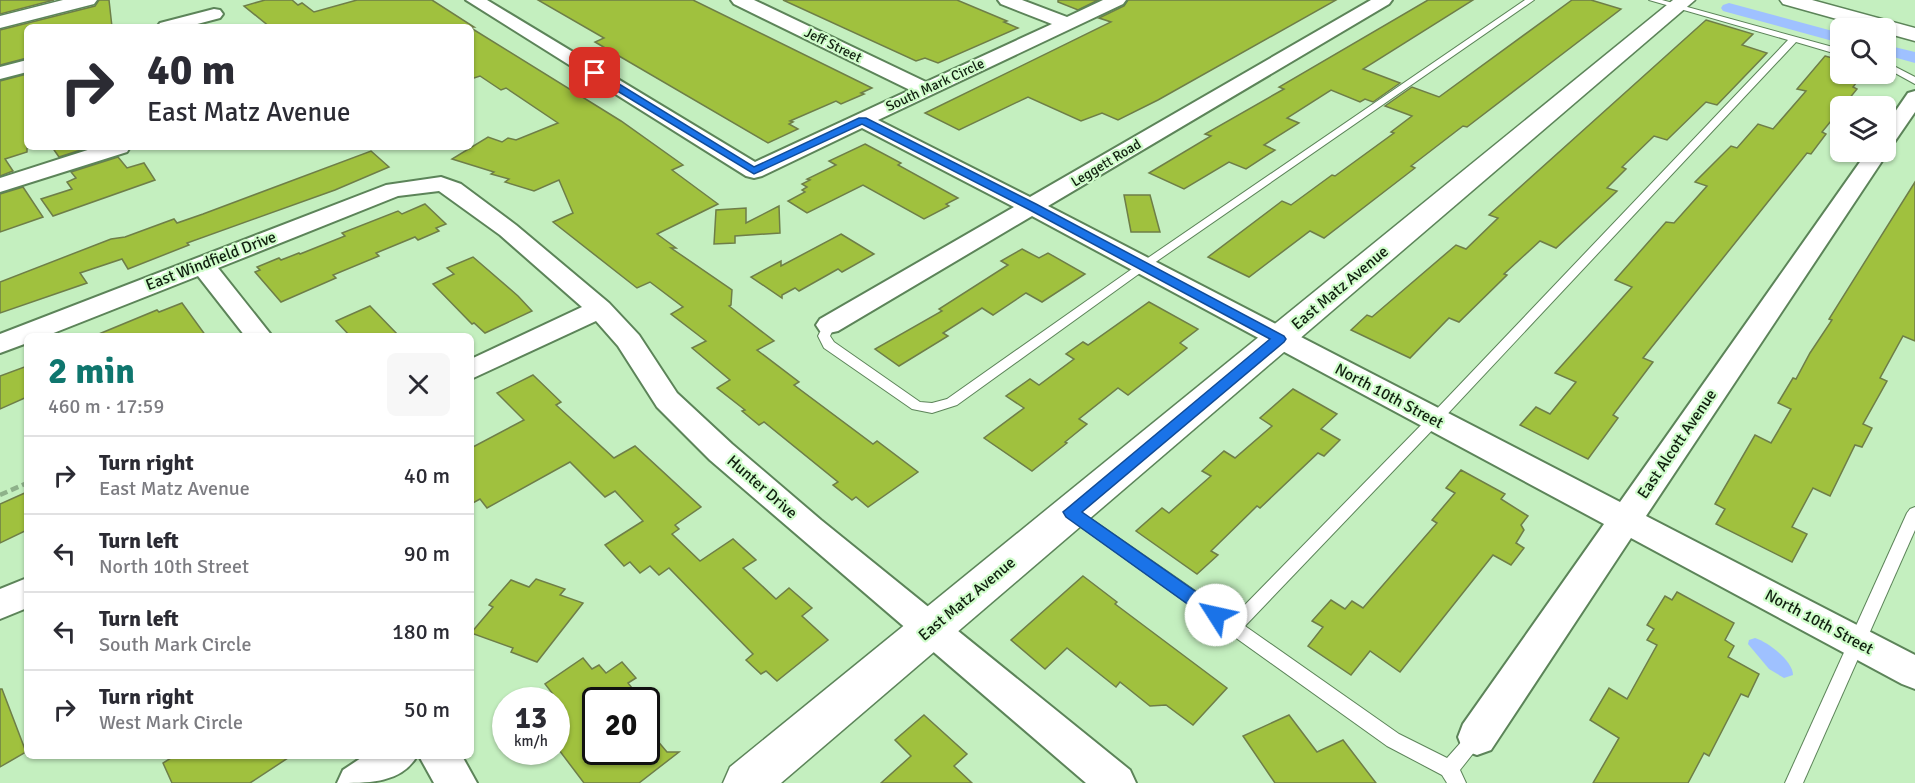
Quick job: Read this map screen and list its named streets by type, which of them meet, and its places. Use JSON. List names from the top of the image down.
{
  "streets": {
    "street": [
      "Jeff Street",
      "South Mark Circle",
      "Leggett Road",
      "East Windfield Drive",
      "East Matz Avenue",
      "North 10th Street",
      "East Alcott Avenue",
      "Hunter Drive"
    ]
  },
  "crossings": [
    ["Jeff Street", "South Mark Circle"],
    ["South Mark Circle", "North 10th Street"],
    ["Leggett Road", "North 10th Street"],
    ["East Windfield Drive", "Hunter Drive"],
    ["East Matz Avenue", "North 10th Street"],
    ["East Matz Avenue", "Hunter Drive"],
    ["North 10th Street", "East Alcott Avenue"]
  ],
  "page": {
    "turn": ["40 m", "East Matz Avenue"],
    "heading": ["2 min", "460 m · 17:59"],
    "list": [
      {
        "name": "Turn right",
        "note": "East Matz Avenue",
        "value": "40 m"
      },
      {
        "name": "Turn left",
        "note": "North 10th Street",
        "value": "90 m"
      },
      {
        "name": "Turn left",
        "note": "South Mark Circle",
        "value": "180 m"
      },
      {
        "name": "Turn right",
        "note": "West Mark Circle",
        "value": "50 m"
      }
    ],
    "speed": "13 km/h",
    "limit": "20"
  }
}
